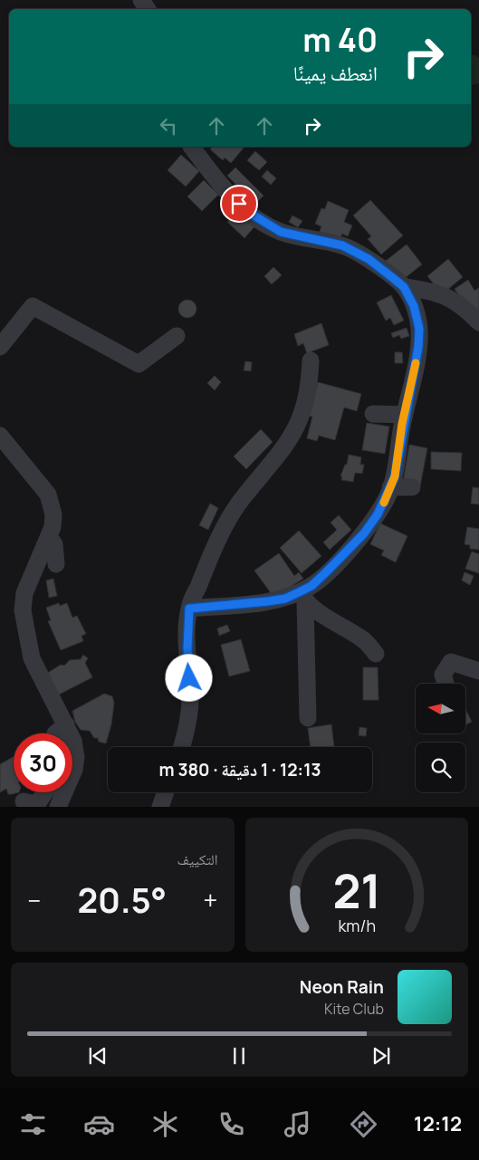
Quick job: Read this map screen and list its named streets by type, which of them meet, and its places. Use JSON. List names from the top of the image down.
{
  "north": "left",
  "page": {
    "turn": ["40 m", "انعطف يمينًا"],
    "limit": "30",
    "trip": "12:13 · 1 دقيقة · 380 m",
    "tile": "التكييف",
    "heat": ["−", "20.5°", "+"],
    "song": ["Neon Rain", "Kite Club"],
    "tabs": "12:12",
    "gauge": ["21", "km/h"]
  }
}
